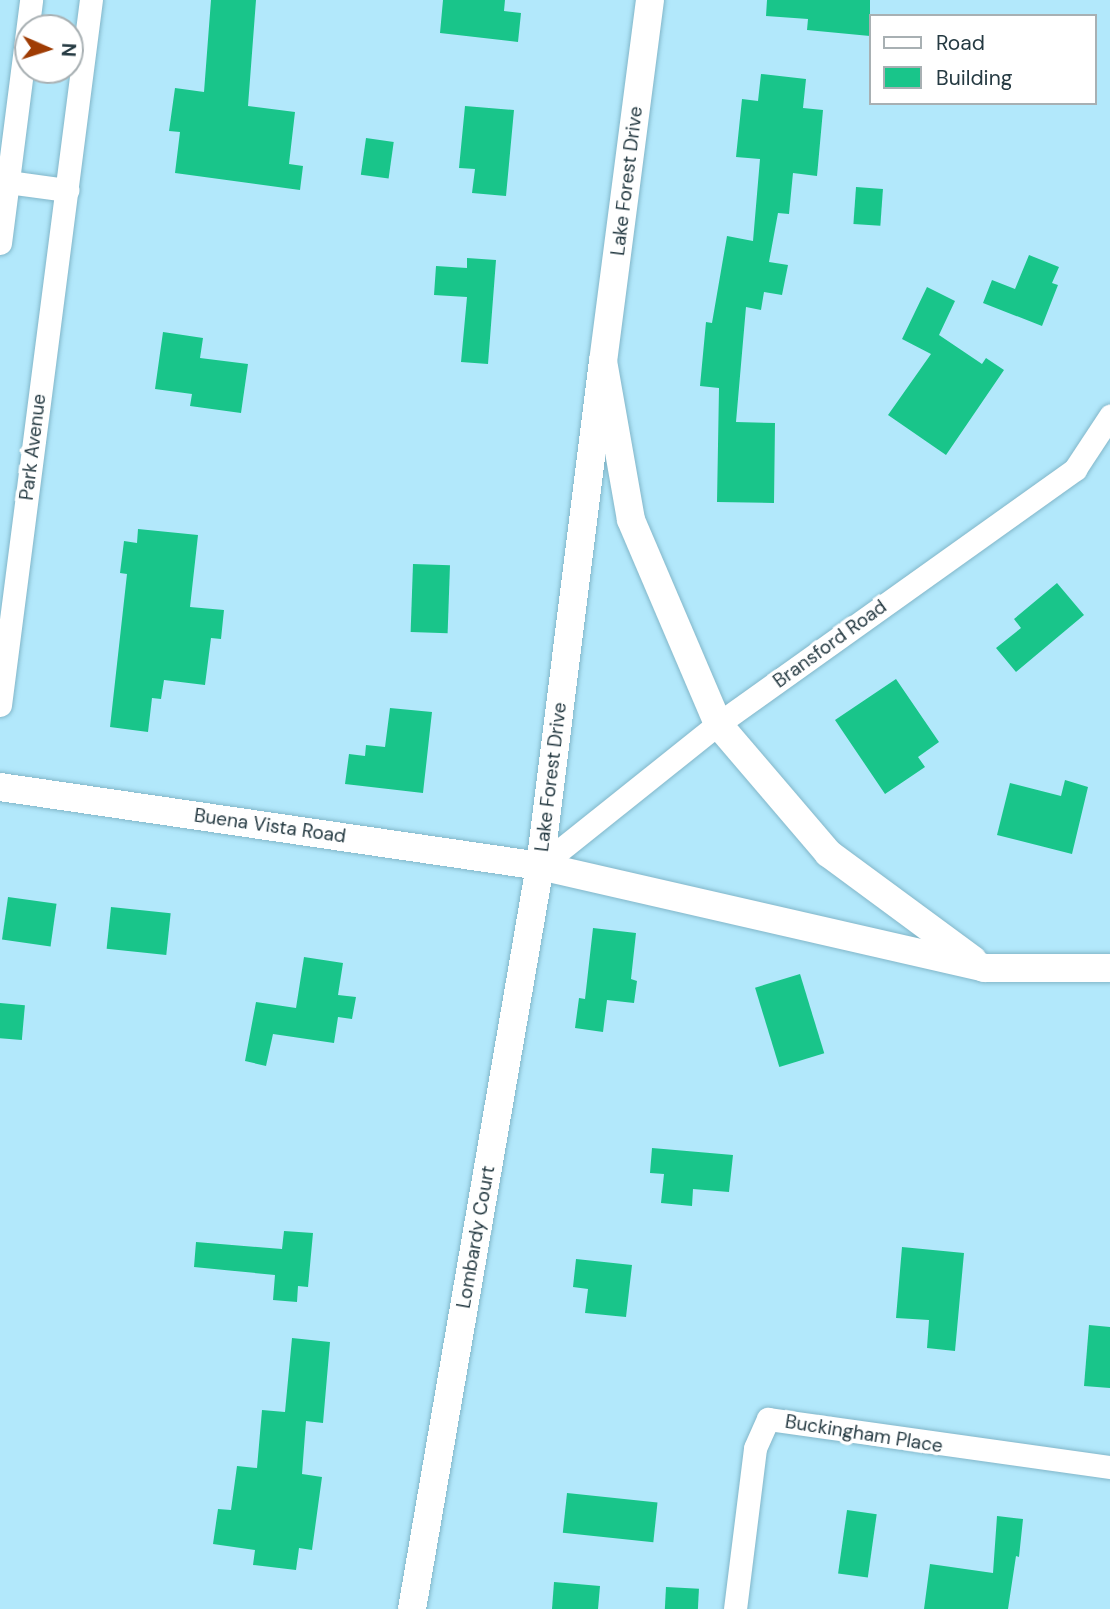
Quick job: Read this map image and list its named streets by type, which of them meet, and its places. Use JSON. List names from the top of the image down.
{
  "streets": {
    "street": [
      "Lake Forest Drive",
      "Park Avenue",
      "Bransford Road",
      "Buena Vista Road",
      "Lombardy Court",
      "Buckingham Place"
    ]
  },
  "crossings": [
    ["Lake Forest Drive", "Bransford Road"],
    ["Lake Forest Drive", "Buena Vista Road"],
    ["Lake Forest Drive", "Lombardy Court"],
    ["Bransford Road", "Buena Vista Road"],
    ["Bransford Road", "Lombardy Court"],
    ["Buena Vista Road", "Lombardy Court"]
  ],
  "legend": ["Road", "Building"],
  "north": "right"
}
